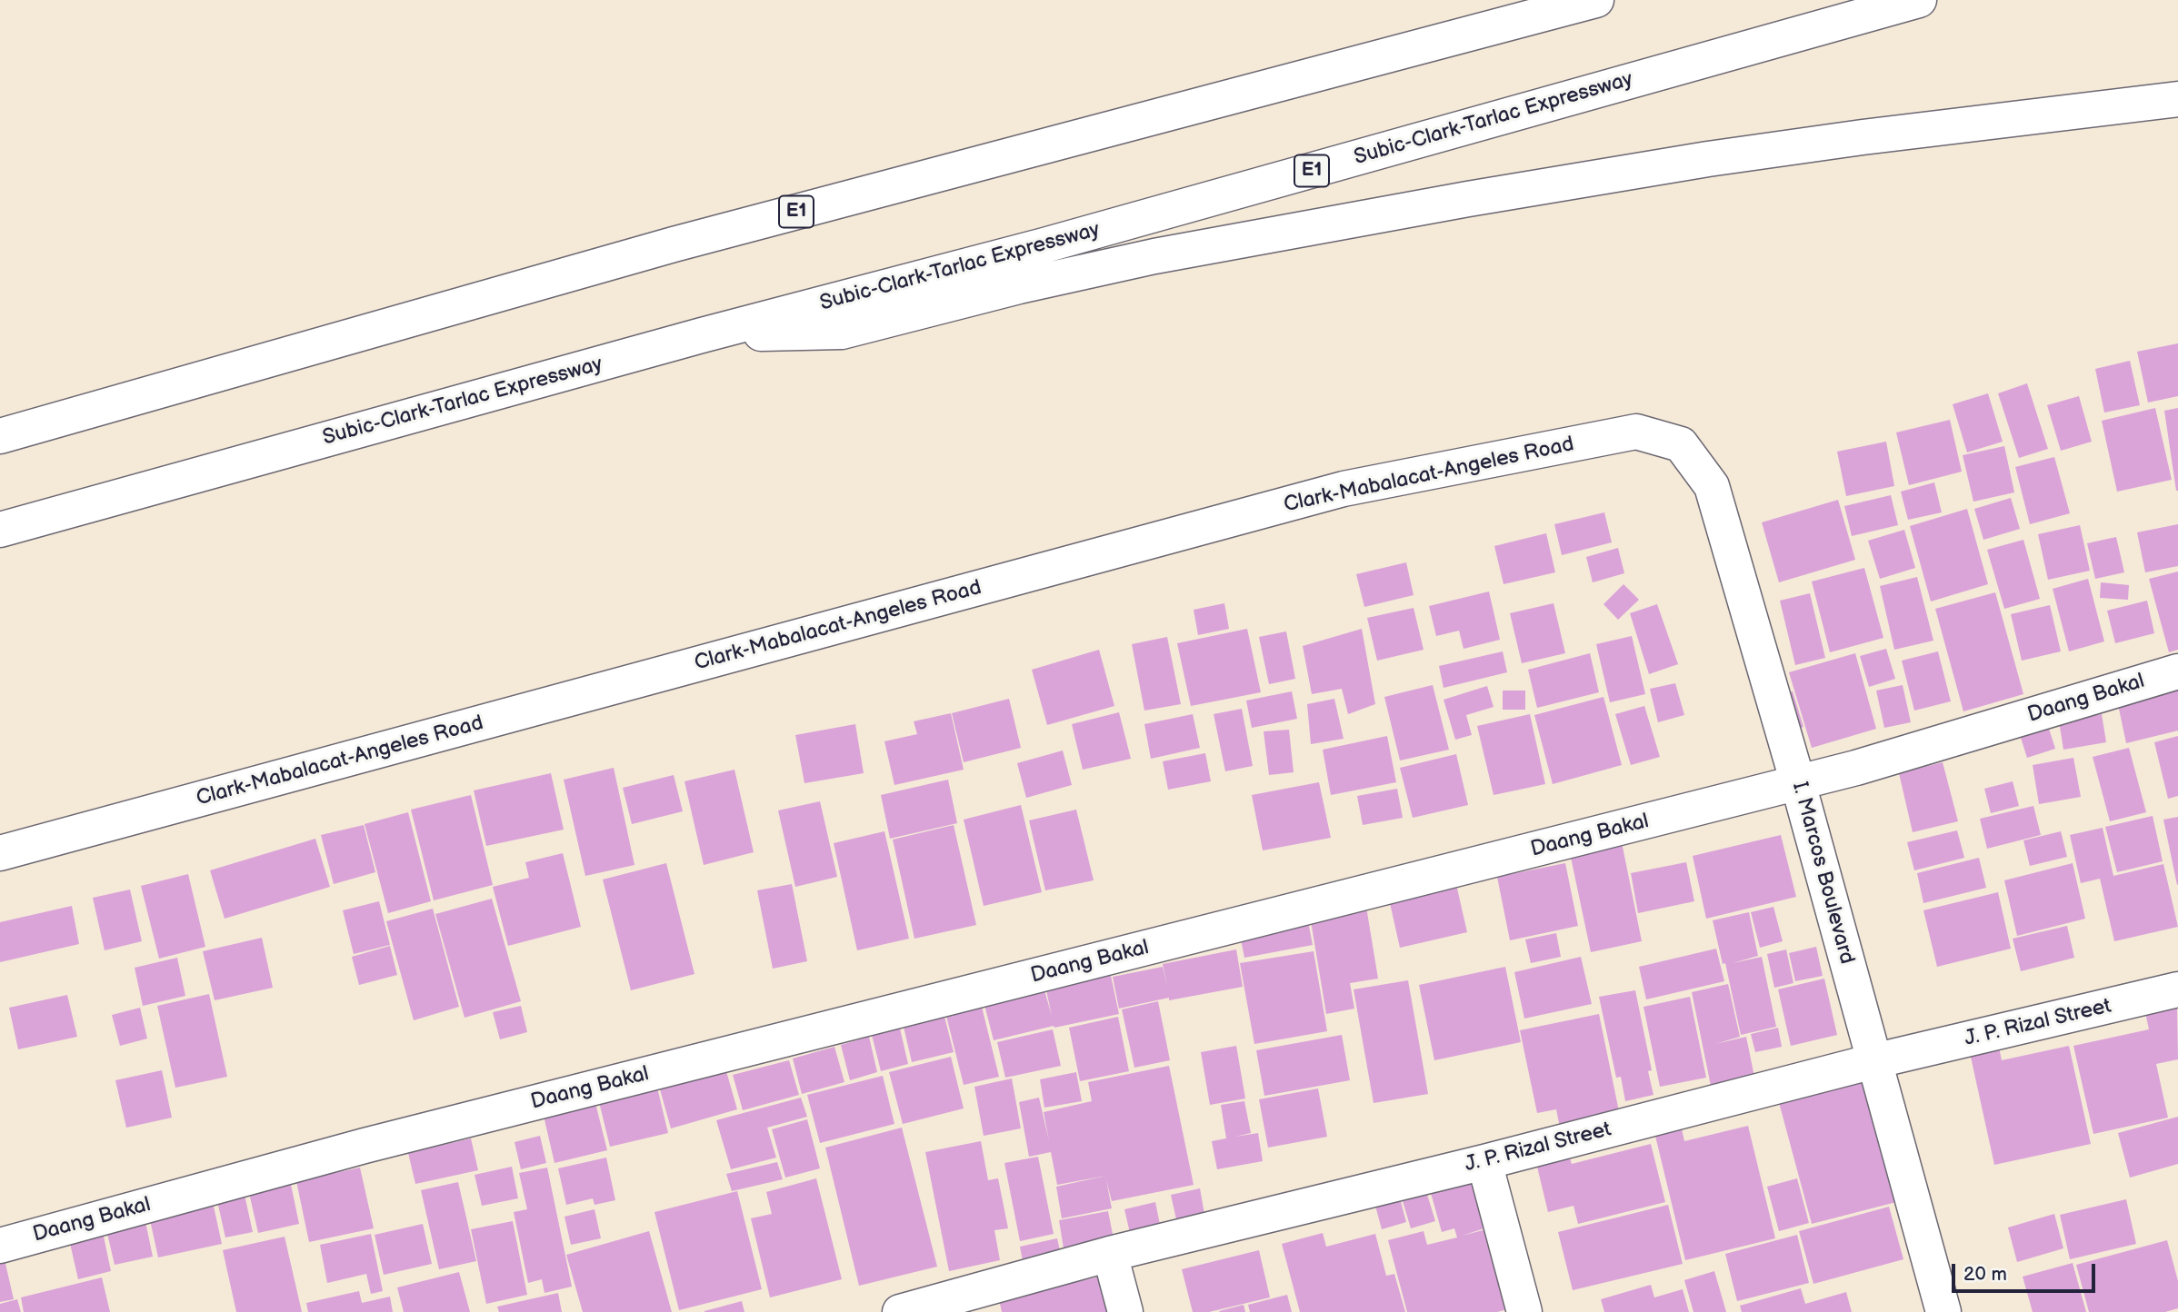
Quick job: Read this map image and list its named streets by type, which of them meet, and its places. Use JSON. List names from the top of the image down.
{
  "streets": {
    "main road": [
      "Subic-Clark-Tarlac Expressway",
      "E1",
      "Clark-Mabalacat-Angeles Road",
      "Daang Bakal",
      "I. Marcos Boulevard",
      "J. P. Rizal Street"
    ]
  },
  "crossings": [
    ["Clark-Mabalacat-Angeles Road", "I. Marcos Boulevard"],
    ["Daang Bakal", "I. Marcos Boulevard"],
    ["I. Marcos Boulevard", "J. P. Rizal Street"]
  ],
  "scale_bar": "20 m"
}
